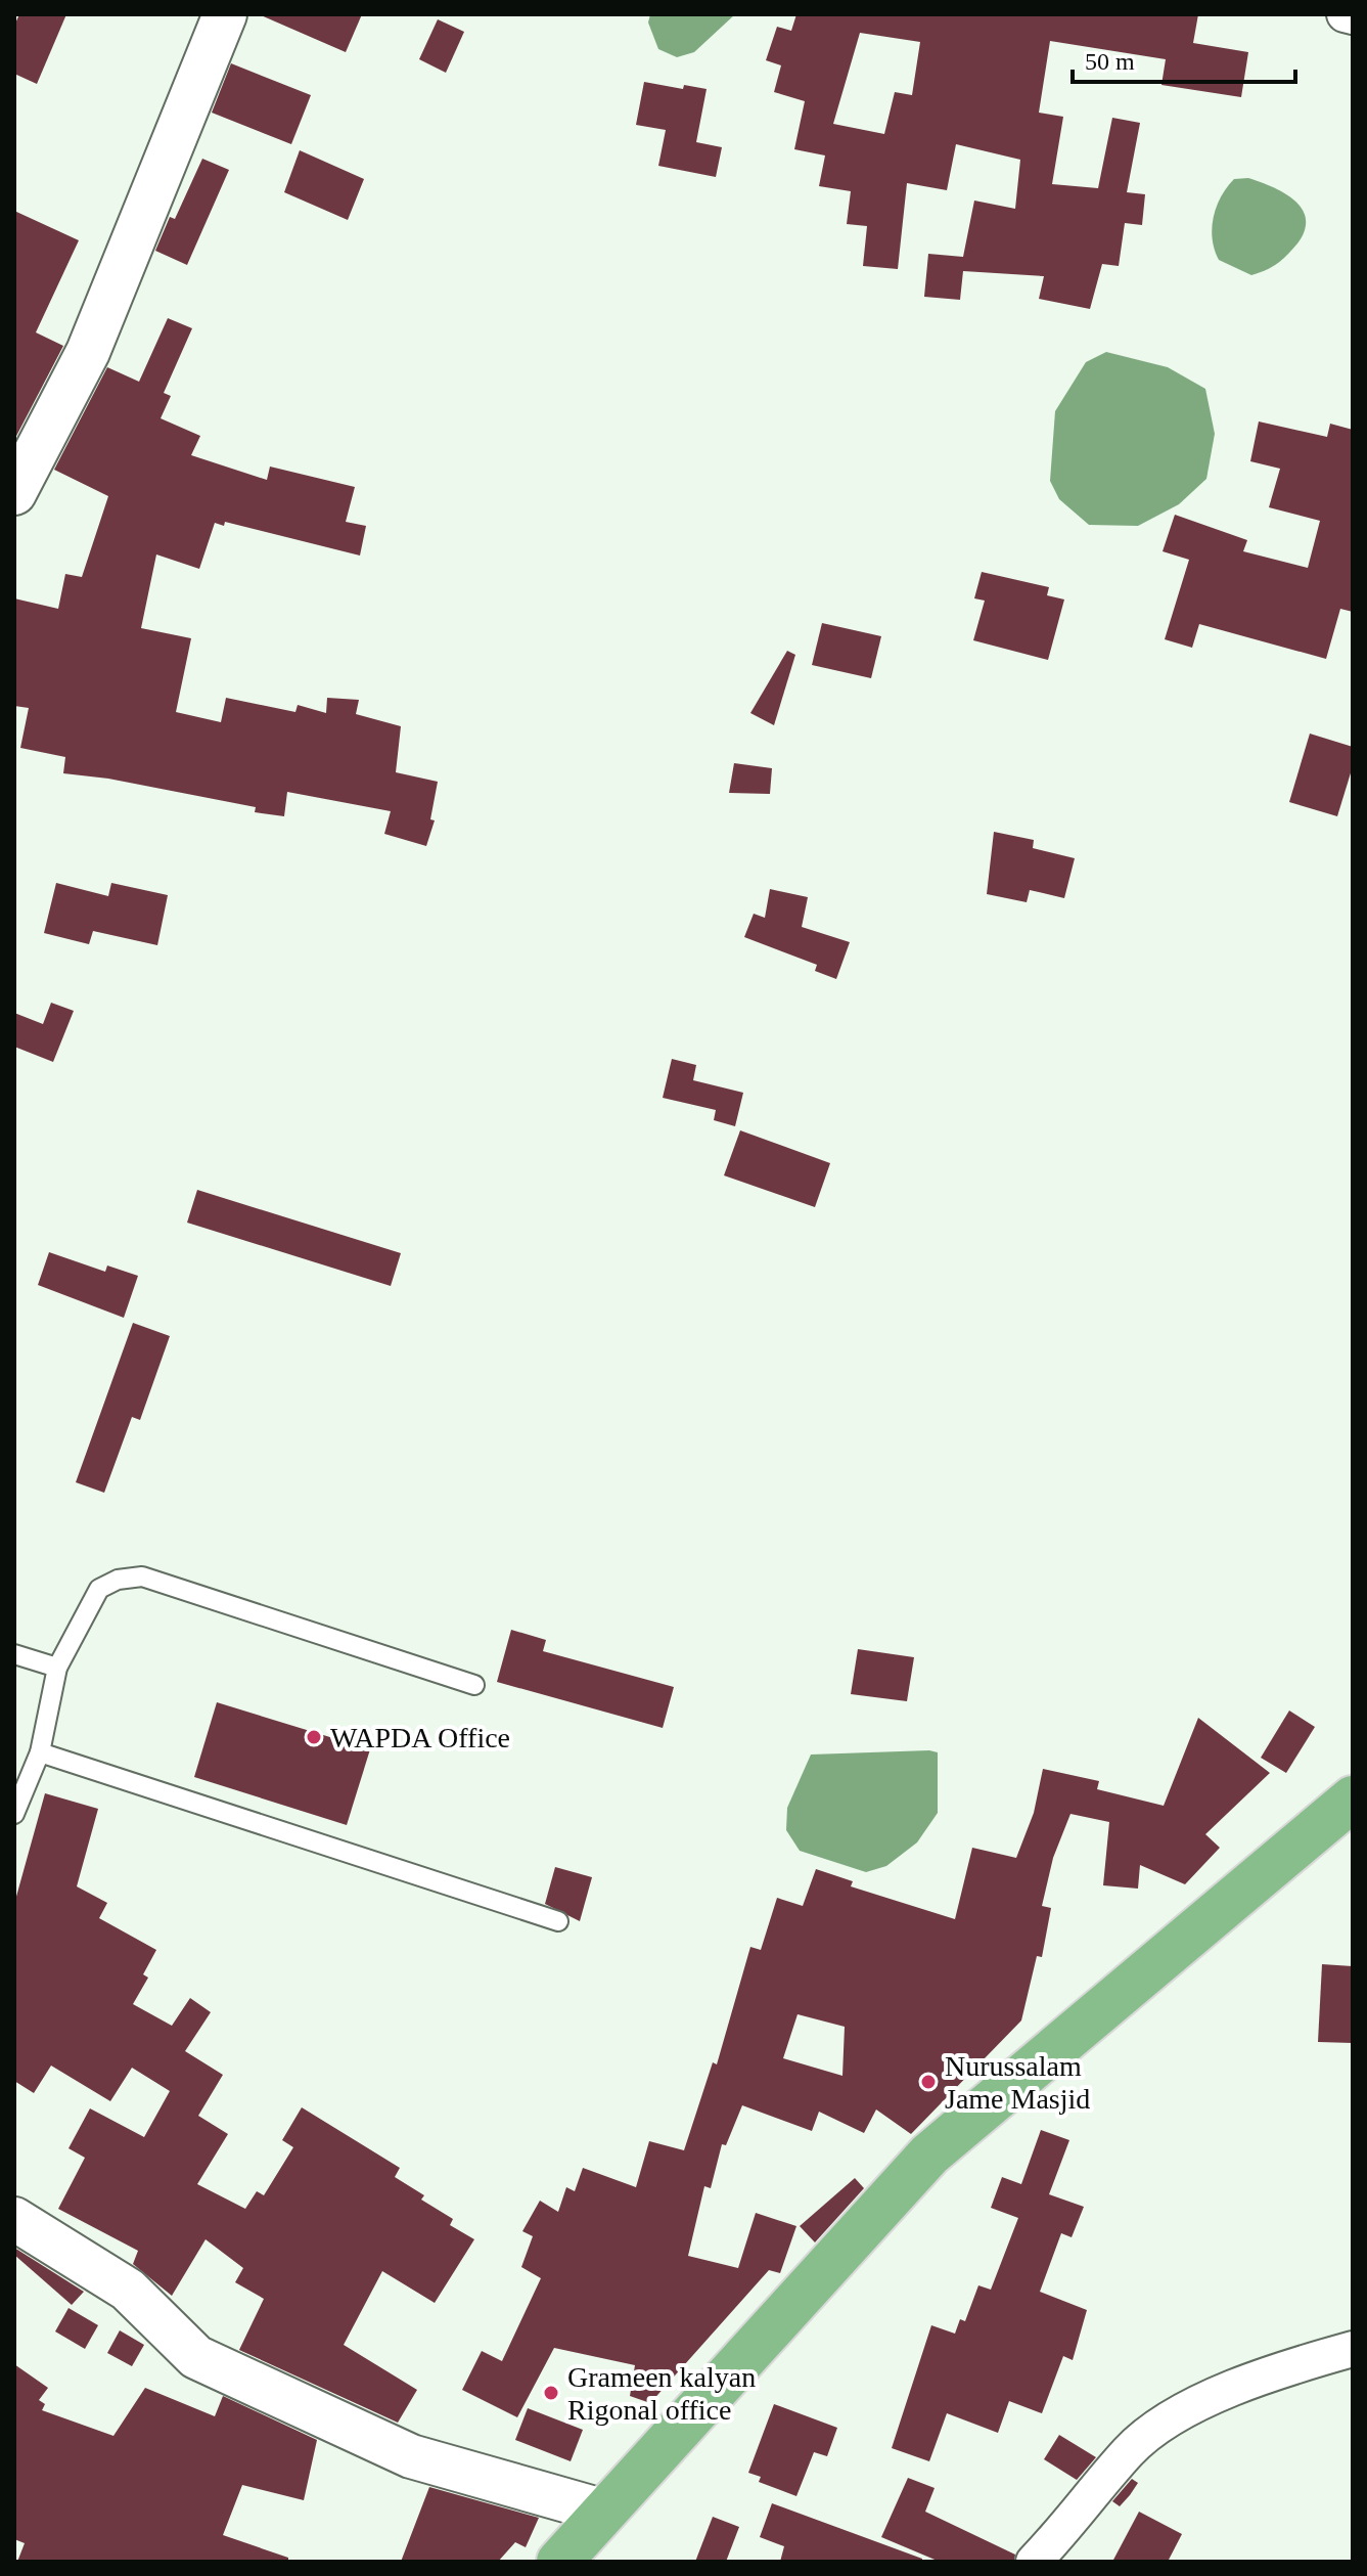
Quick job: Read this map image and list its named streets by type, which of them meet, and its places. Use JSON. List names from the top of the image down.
{
  "places": ["WAPDA Office", "Nurussalam Jame Masjid", "Grameen kalyan Rigonal office"],
  "scale_bar": "50 m"
}
